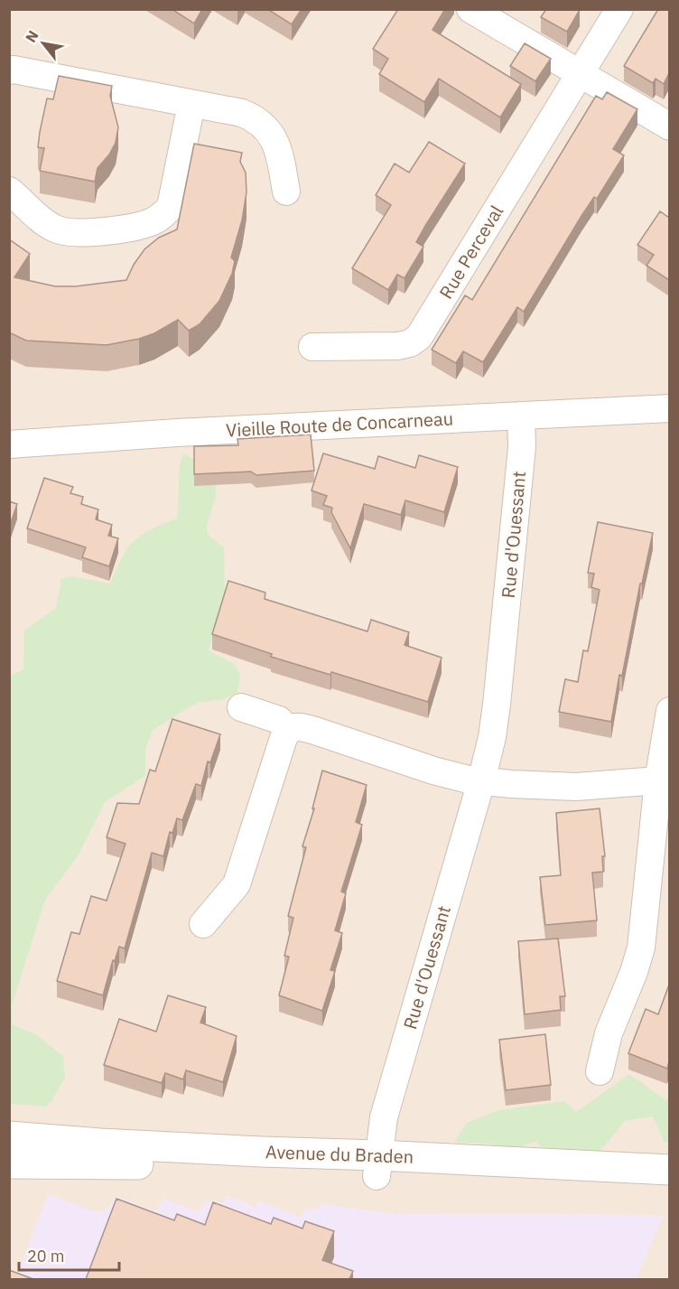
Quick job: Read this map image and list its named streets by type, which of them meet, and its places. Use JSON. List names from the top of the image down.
{
  "streets": {
    "street": [
      "Rue Perceval",
      "Vieille Route de Concarneau",
      "Rue d'Ouessant",
      "Avenue du Braden"
    ]
  },
  "crossings": [
    ["Vieille Route de Concarneau", "Rue d'Ouessant"],
    ["Rue d'Ouessant", "Avenue du Braden"]
  ],
  "scale_bar": "20 m",
  "north": "top left"
}
